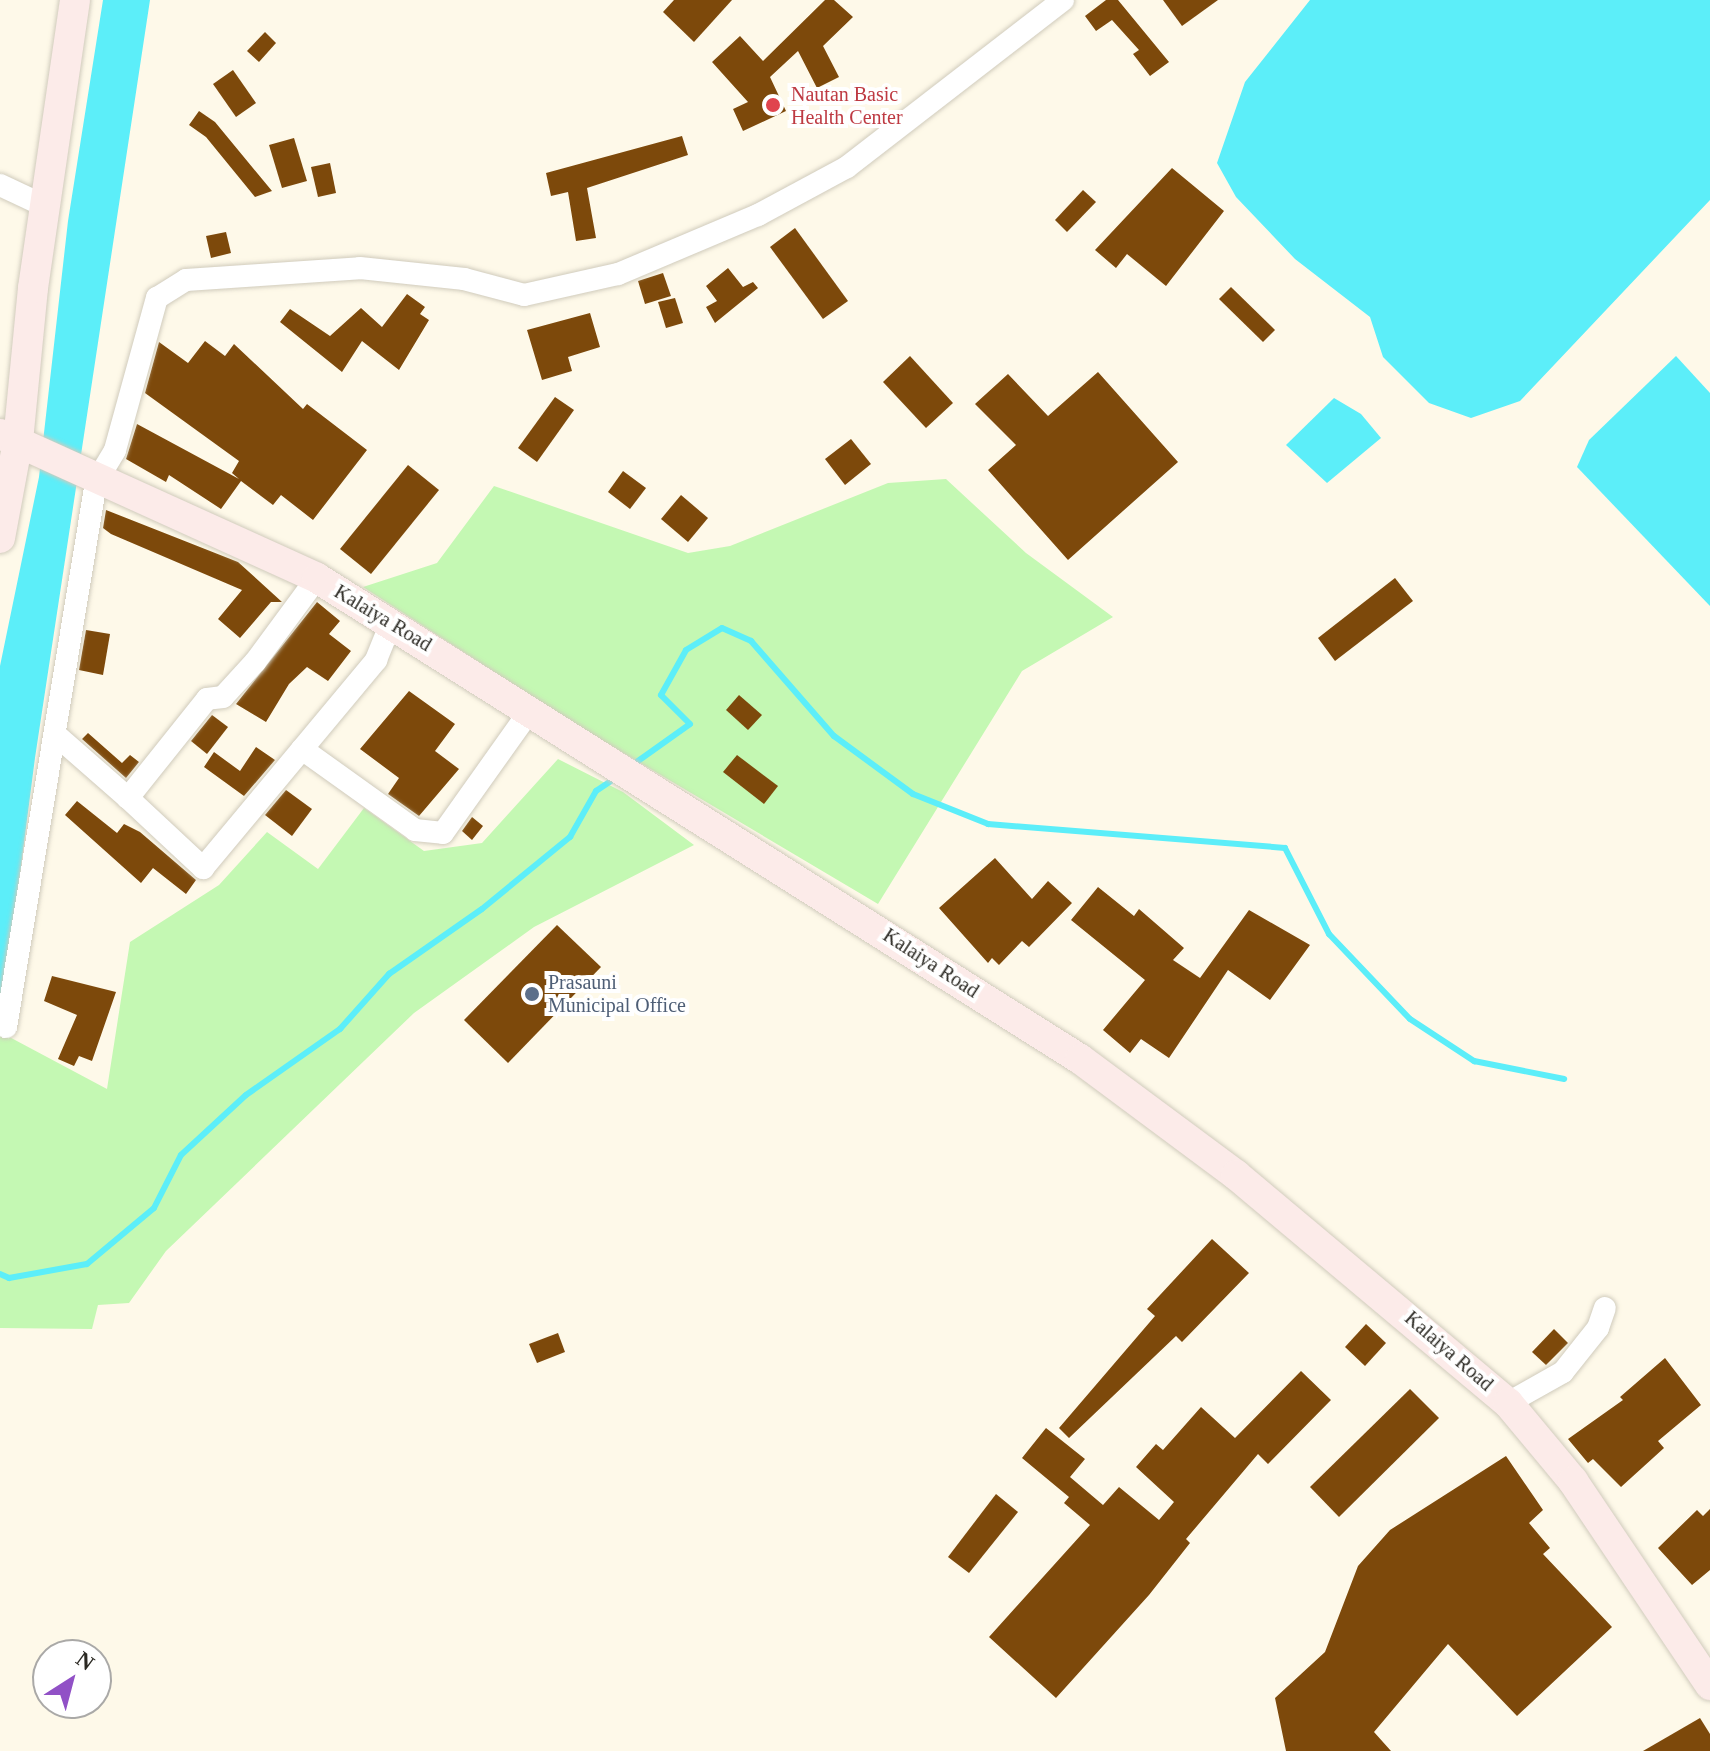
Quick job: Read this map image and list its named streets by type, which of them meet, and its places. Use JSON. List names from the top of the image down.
{
  "streets": {
    "main road": ["Kalaiya Road"]
  },
  "places": ["Nautan Basic Health Center", "Prasauni Municipal Office"],
  "north": "top right"
}
